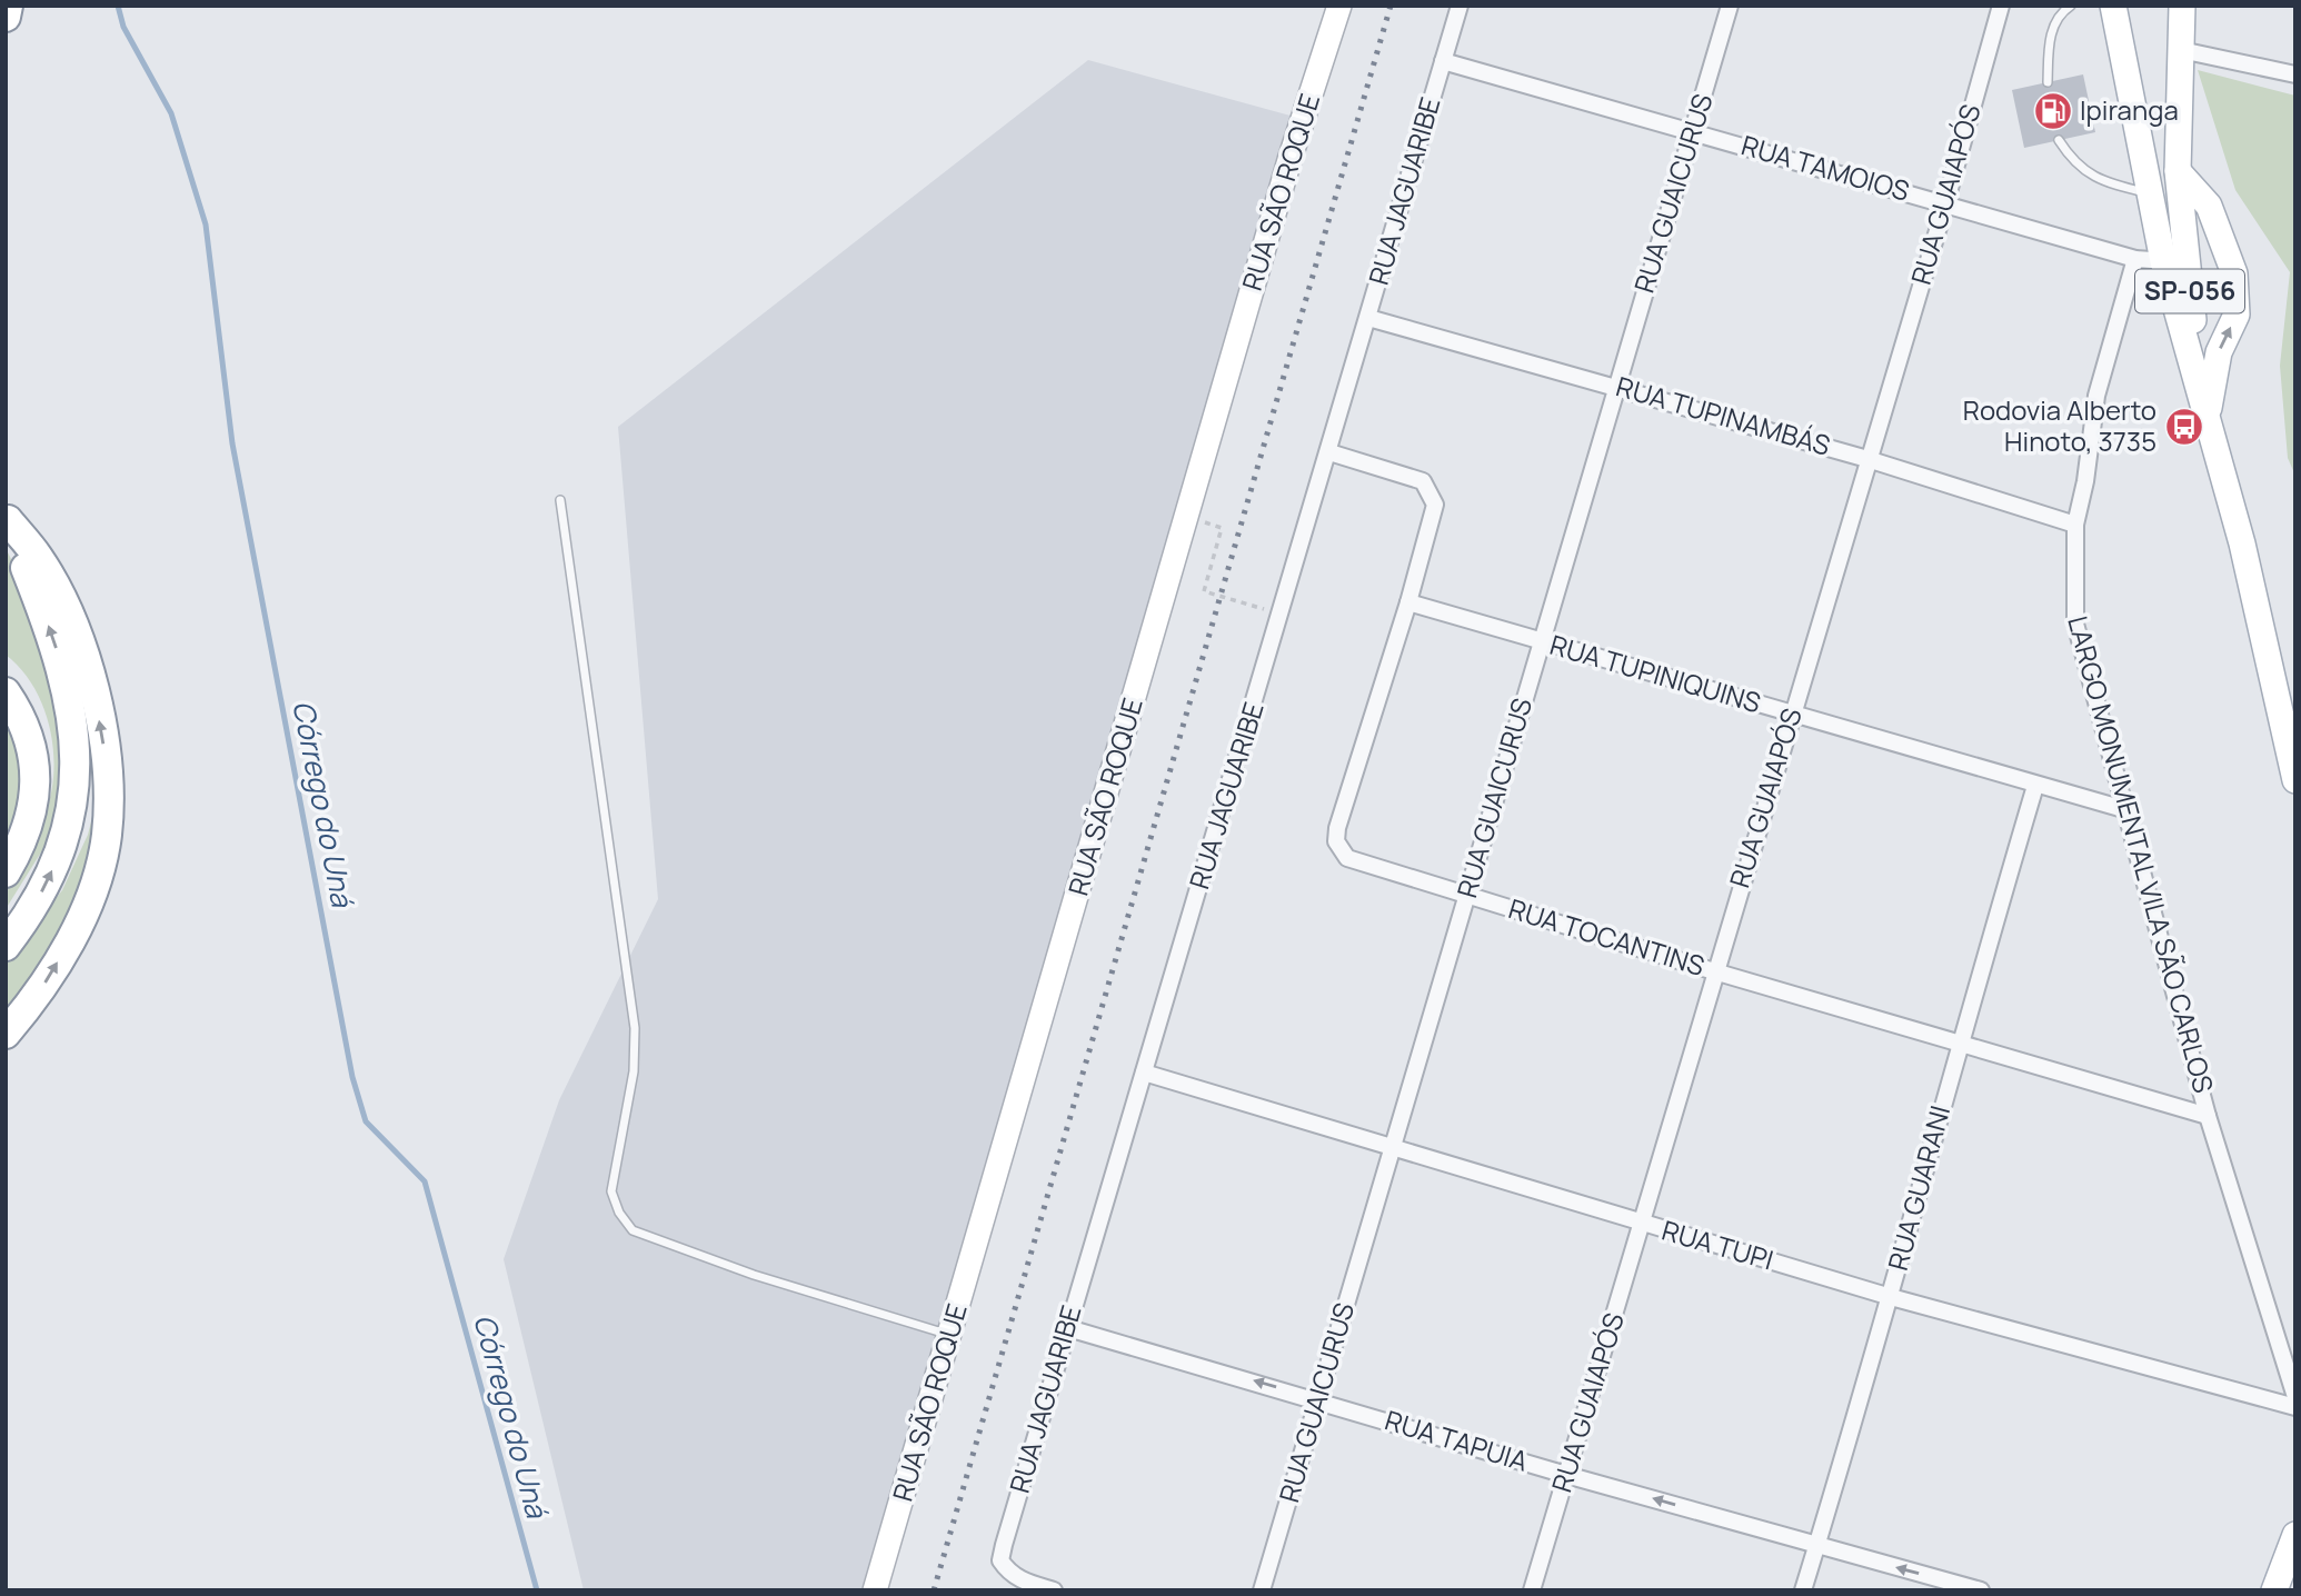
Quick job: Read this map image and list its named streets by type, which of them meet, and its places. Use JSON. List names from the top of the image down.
{
  "streets": {
    "main road": ["SP-056"],
    "street": [
      "RUA TAMOIOS",
      "RUA JAGUARIBE",
      "RUA SÃO ROQUE",
      "RUA GUAICURUS",
      "RUA GUAIAPÓS",
      "RUA TUPINAMBÁS",
      "RUA TUPINIQUINS",
      "LARGO MONUMENTAL VILA SÃO CARLOS",
      "RUA TOCANTINS",
      "RUA GUARANI",
      "RUA TUPI",
      "RUA TAPUIA"
    ]
  },
  "crossings": [
    ["RUA TAMOIOS", "RUA JAGUARIBE"],
    ["RUA TAMOIOS", "RUA GUAICURUS"],
    ["RUA TAMOIOS", "RUA GUAIAPÓS"],
    ["RUA TAMOIOS", "SP-056"],
    ["RUA TAMOIOS", "LARGO MONUMENTAL VILA SÃO CARLOS"],
    ["RUA JAGUARIBE", "RUA TUPINAMBÁS"],
    ["RUA JAGUARIBE", "RUA TOCANTINS"],
    ["RUA JAGUARIBE", "RUA TUPI"],
    ["RUA JAGUARIBE", "RUA TAPUIA"],
    ["RUA GUAICURUS", "RUA TUPINAMBÁS"],
    ["RUA GUAICURUS", "RUA TUPINIQUINS"],
    ["RUA GUAICURUS", "RUA TOCANTINS"],
    ["RUA GUAICURUS", "RUA TUPI"],
    ["RUA GUAICURUS", "RUA TAPUIA"],
    ["RUA GUAIAPÓS", "RUA TUPINAMBÁS"],
    ["RUA GUAIAPÓS", "RUA TUPINIQUINS"],
    ["RUA GUAIAPÓS", "RUA TOCANTINS"],
    ["RUA GUAIAPÓS", "RUA TUPI"],
    ["RUA GUAIAPÓS", "RUA TAPUIA"],
    ["RUA TUPINAMBÁS", "LARGO MONUMENTAL VILA SÃO CARLOS"],
    ["RUA TUPINIQUINS", "LARGO MONUMENTAL VILA SÃO CARLOS"],
    ["RUA TUPINIQUINS", "RUA TOCANTINS"],
    ["RUA TUPINIQUINS", "RUA GUARANI"],
    ["LARGO MONUMENTAL VILA SÃO CARLOS", "RUA TOCANTINS"],
    ["RUA TOCANTINS", "RUA GUARANI"],
    ["RUA GUARANI", "RUA TUPI"],
    ["RUA GUARANI", "RUA TAPUIA"]
  ],
  "one_way": ["RUA TAPUIA"],
  "water": ["Córrego do Uná"],
  "places": {
    "fuel station": ["Ipiranga"],
    "bus stop": ["Rodovia Alberto Hinoto, 3735"]
  }
}
